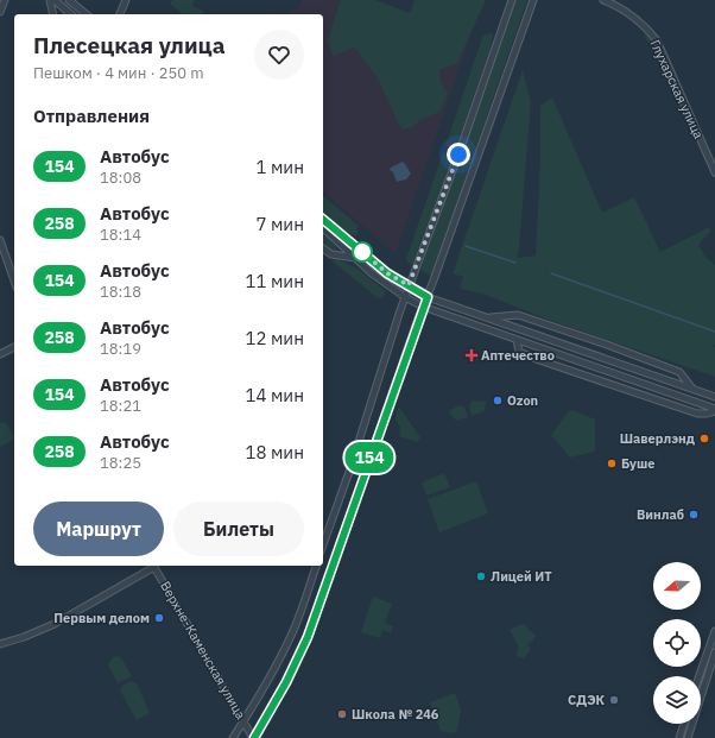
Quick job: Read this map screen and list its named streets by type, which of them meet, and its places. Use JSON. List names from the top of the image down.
{
  "streets": {
    "street": ["Глухарская улица", "Верхне-Каменская улица"]
  },
  "places": {
    "health": ["Аптечество"],
    "other": [
      "Ozon",
      "Шаверлэнд",
      "Буше",
      "Винлаб",
      "Лицей ИТ",
      "Первым делом",
      "СДЭК",
      "Школа № 246"
    ]
  },
  "lines": ["bus line 154"],
  "north": "left",
  "page": {
    "on_map": "154",
    "heading": [
      ["Плесецкая улица", "Пешком · 4 мин · 250 m"],
      "Отправления"
    ],
    "list": [
      {
        "mark": "154",
        "name": "Автобус",
        "note": "18:08",
        "value": "1 мин"
      },
      {
        "mark": "258",
        "name": "Автобус",
        "note": "18:14",
        "value": "7 мин"
      },
      {
        "mark": "154",
        "name": "Автобус",
        "note": "18:18",
        "value": "11 мин"
      },
      {
        "mark": "258",
        "name": "Автобус",
        "note": "18:19",
        "value": "12 мин"
      },
      {
        "mark": "154",
        "name": "Автобус",
        "note": "18:21",
        "value": "14 мин"
      },
      {
        "mark": "258",
        "name": "Автобус",
        "note": "18:25",
        "value": "18 мин"
      }
    ],
    "buttons": ["Маршрут", "Билеты"]
  }
}
